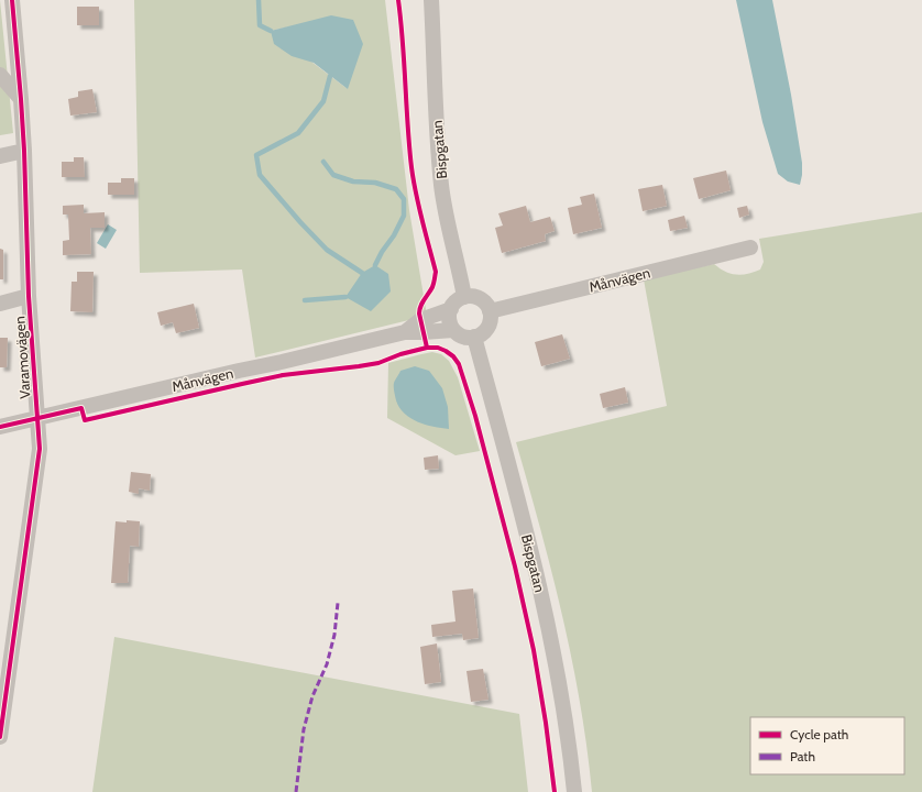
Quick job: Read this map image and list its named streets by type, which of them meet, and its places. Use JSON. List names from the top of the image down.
{
  "streets": {
    "street": ["Bispgatan", "Månvägen", "Varamovägen"]
  },
  "crossings": [
    ["Bispgatan", "Månvägen"],
    ["Månvägen", "Varamovägen"]
  ],
  "legend": ["Cycle path", "Path"]
}
